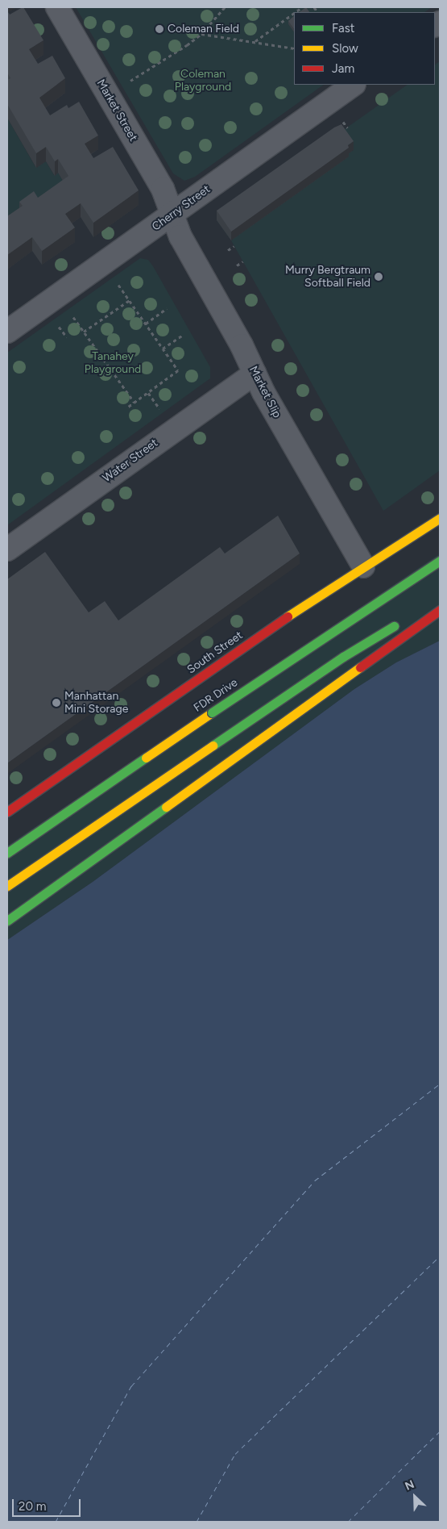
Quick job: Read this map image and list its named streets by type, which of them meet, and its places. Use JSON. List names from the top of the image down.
{
  "streets": {
    "main road": ["South Street", "FDR Drive"],
    "street": [
      "Market Street",
      "Cherry Street",
      "Market Slip",
      "Water Street"
    ]
  },
  "crossings": [
    ["Market Street", "Cherry Street"],
    ["Market Street", "Market Slip"],
    ["Cherry Street", "Market Slip"],
    ["Market Slip", "Water Street"],
    ["Market Slip", "South Street"]
  ],
  "parks": ["Coleman Playground", "Tanahey Playground"],
  "places": ["Coleman Field", "Murry Bergtraum Softball Field", "Manhattan Mini Storage"],
  "legend": ["Fast", "Slow", "Jam"],
  "scale_bar": "20 m",
  "north": "top left"
}
